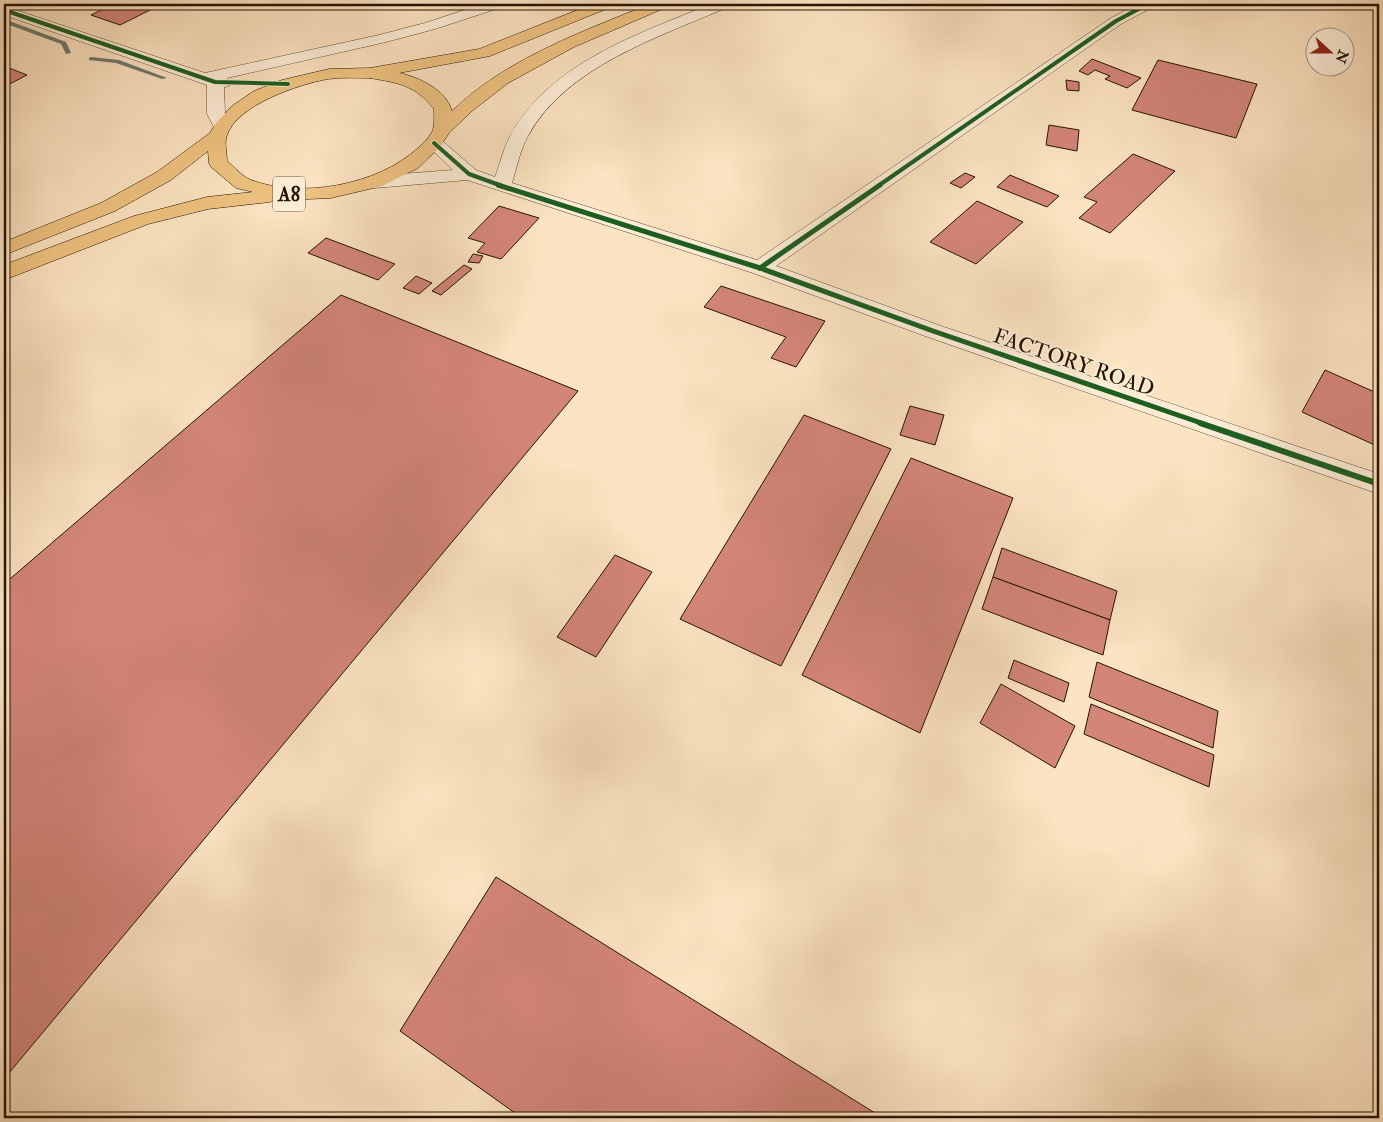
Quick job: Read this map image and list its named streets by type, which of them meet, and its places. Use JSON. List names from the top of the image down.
{
  "streets": {
    "highway": ["A8"],
    "street": ["FACTORY ROAD"]
  },
  "north": "right"
}
